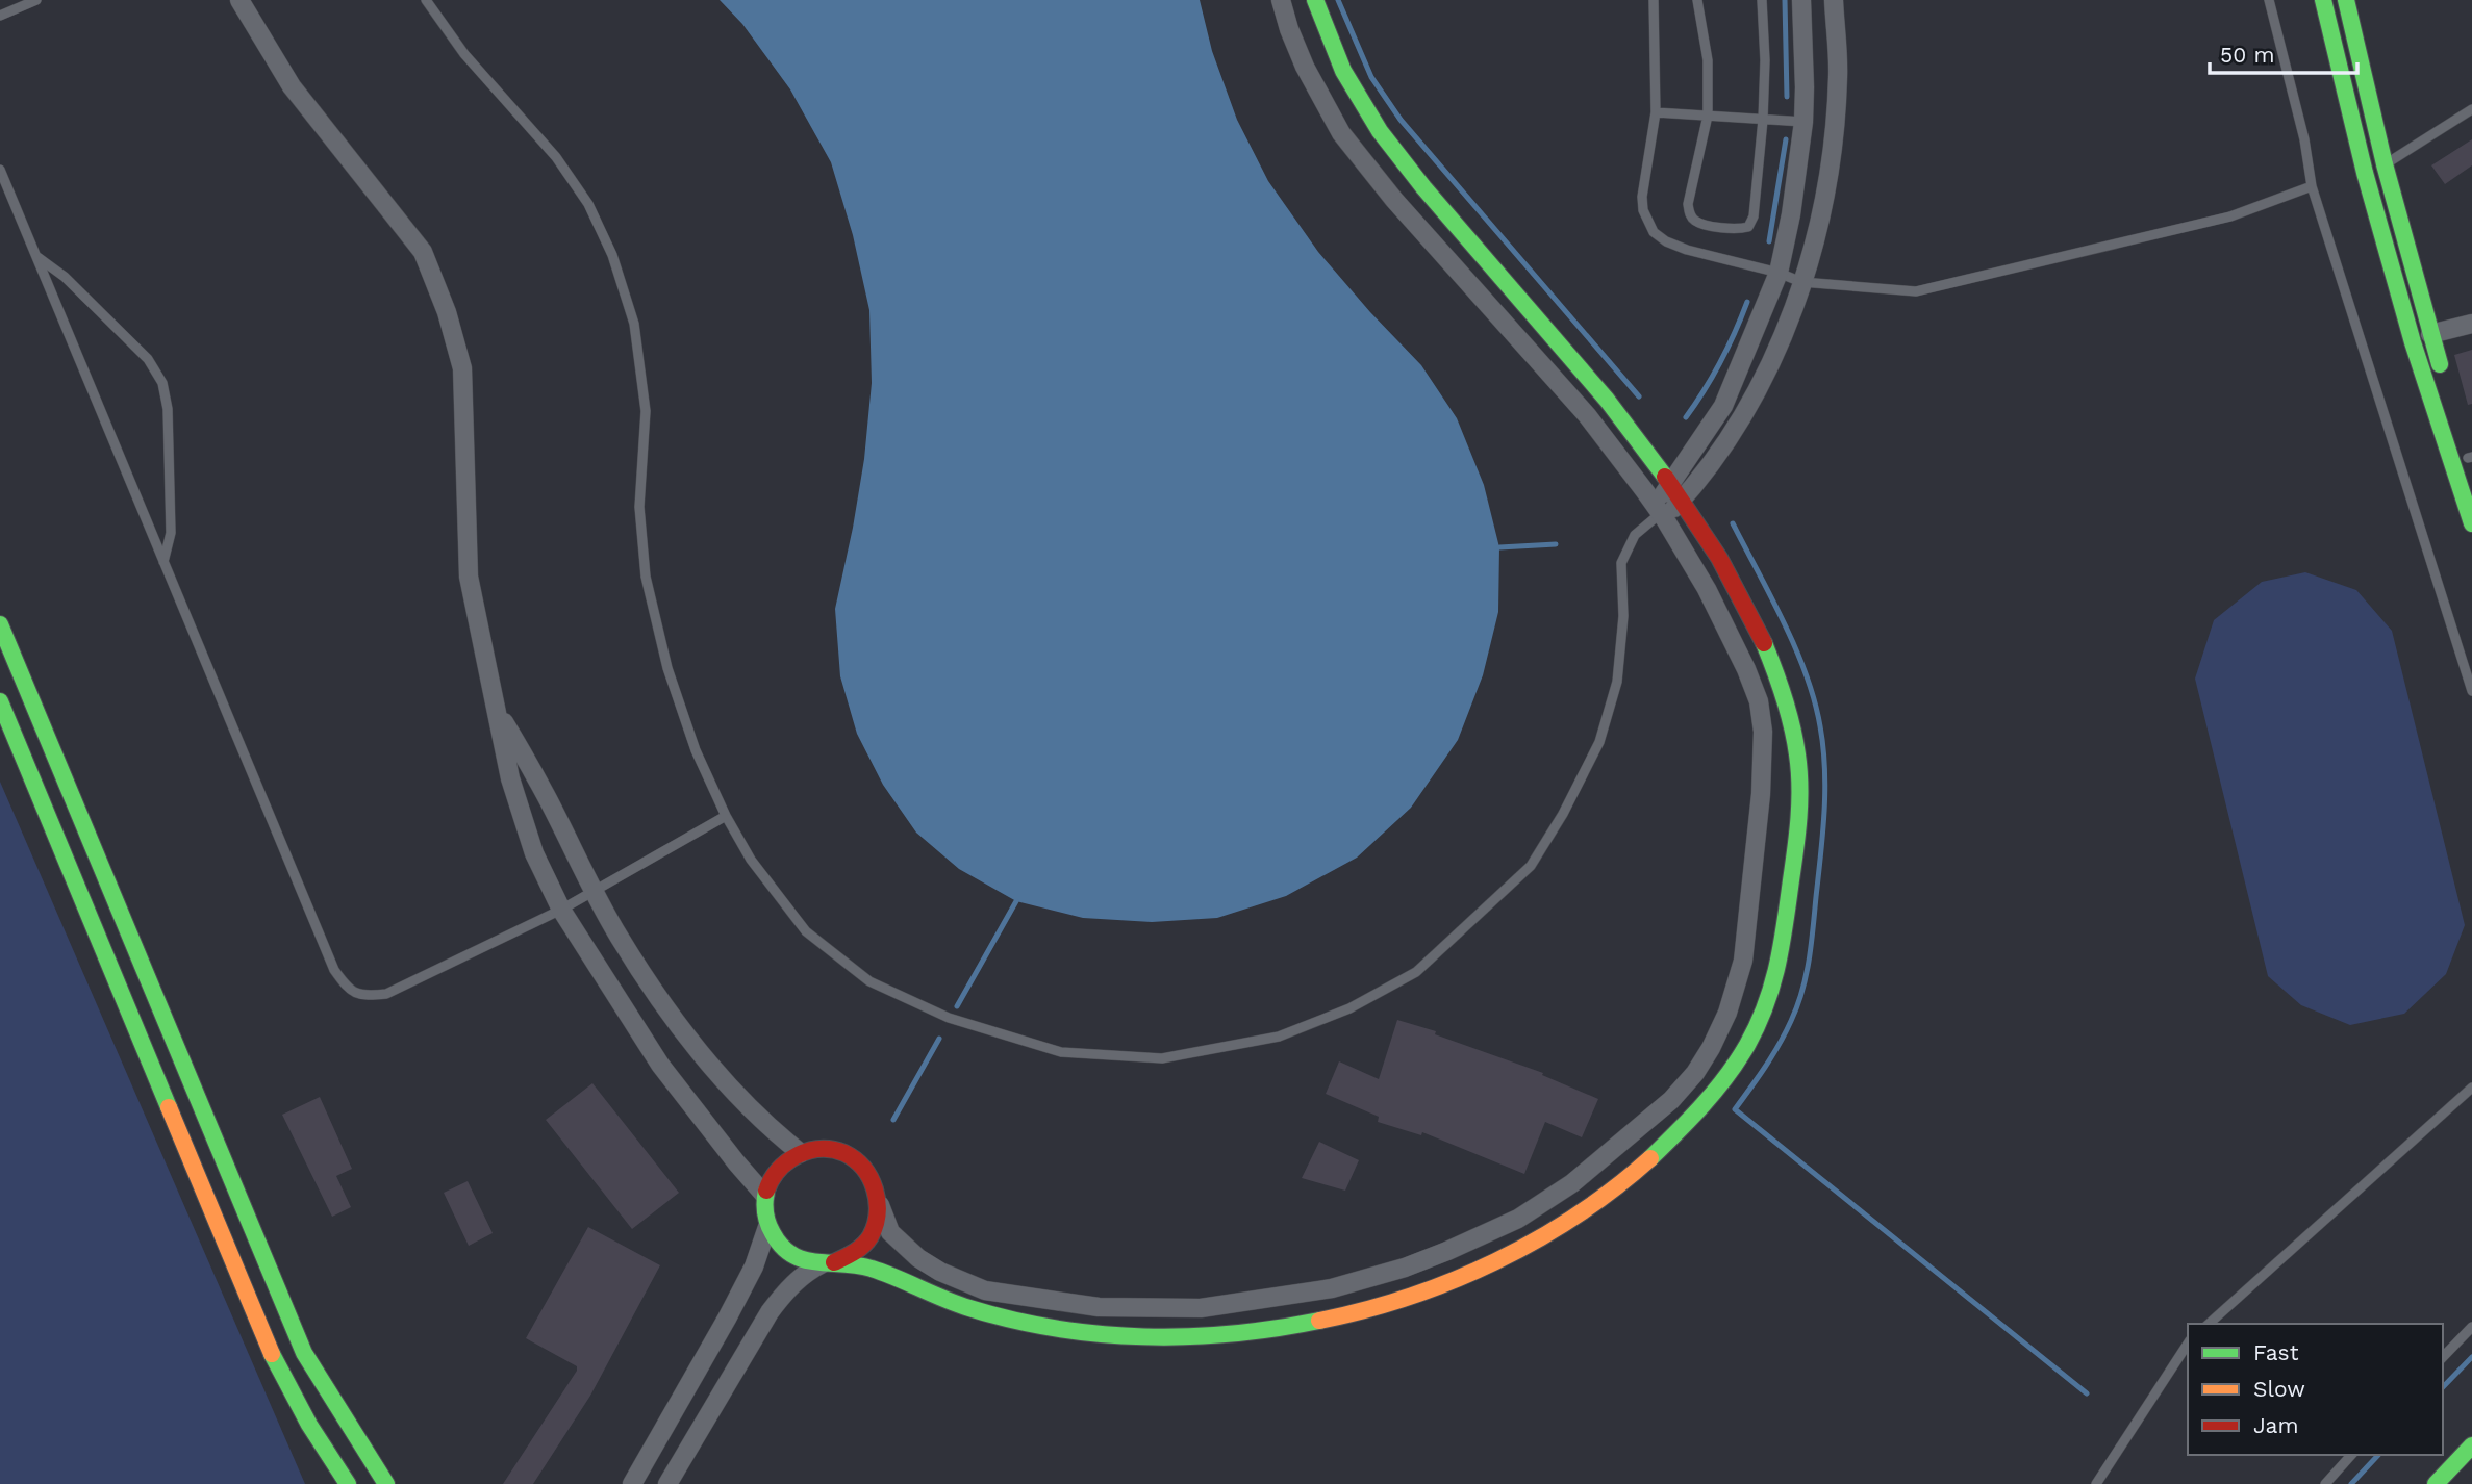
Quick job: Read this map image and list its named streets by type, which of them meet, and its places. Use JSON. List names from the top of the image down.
{
  "legend": ["Fast", "Slow", "Jam"],
  "scale_bar": "50 m"
}
